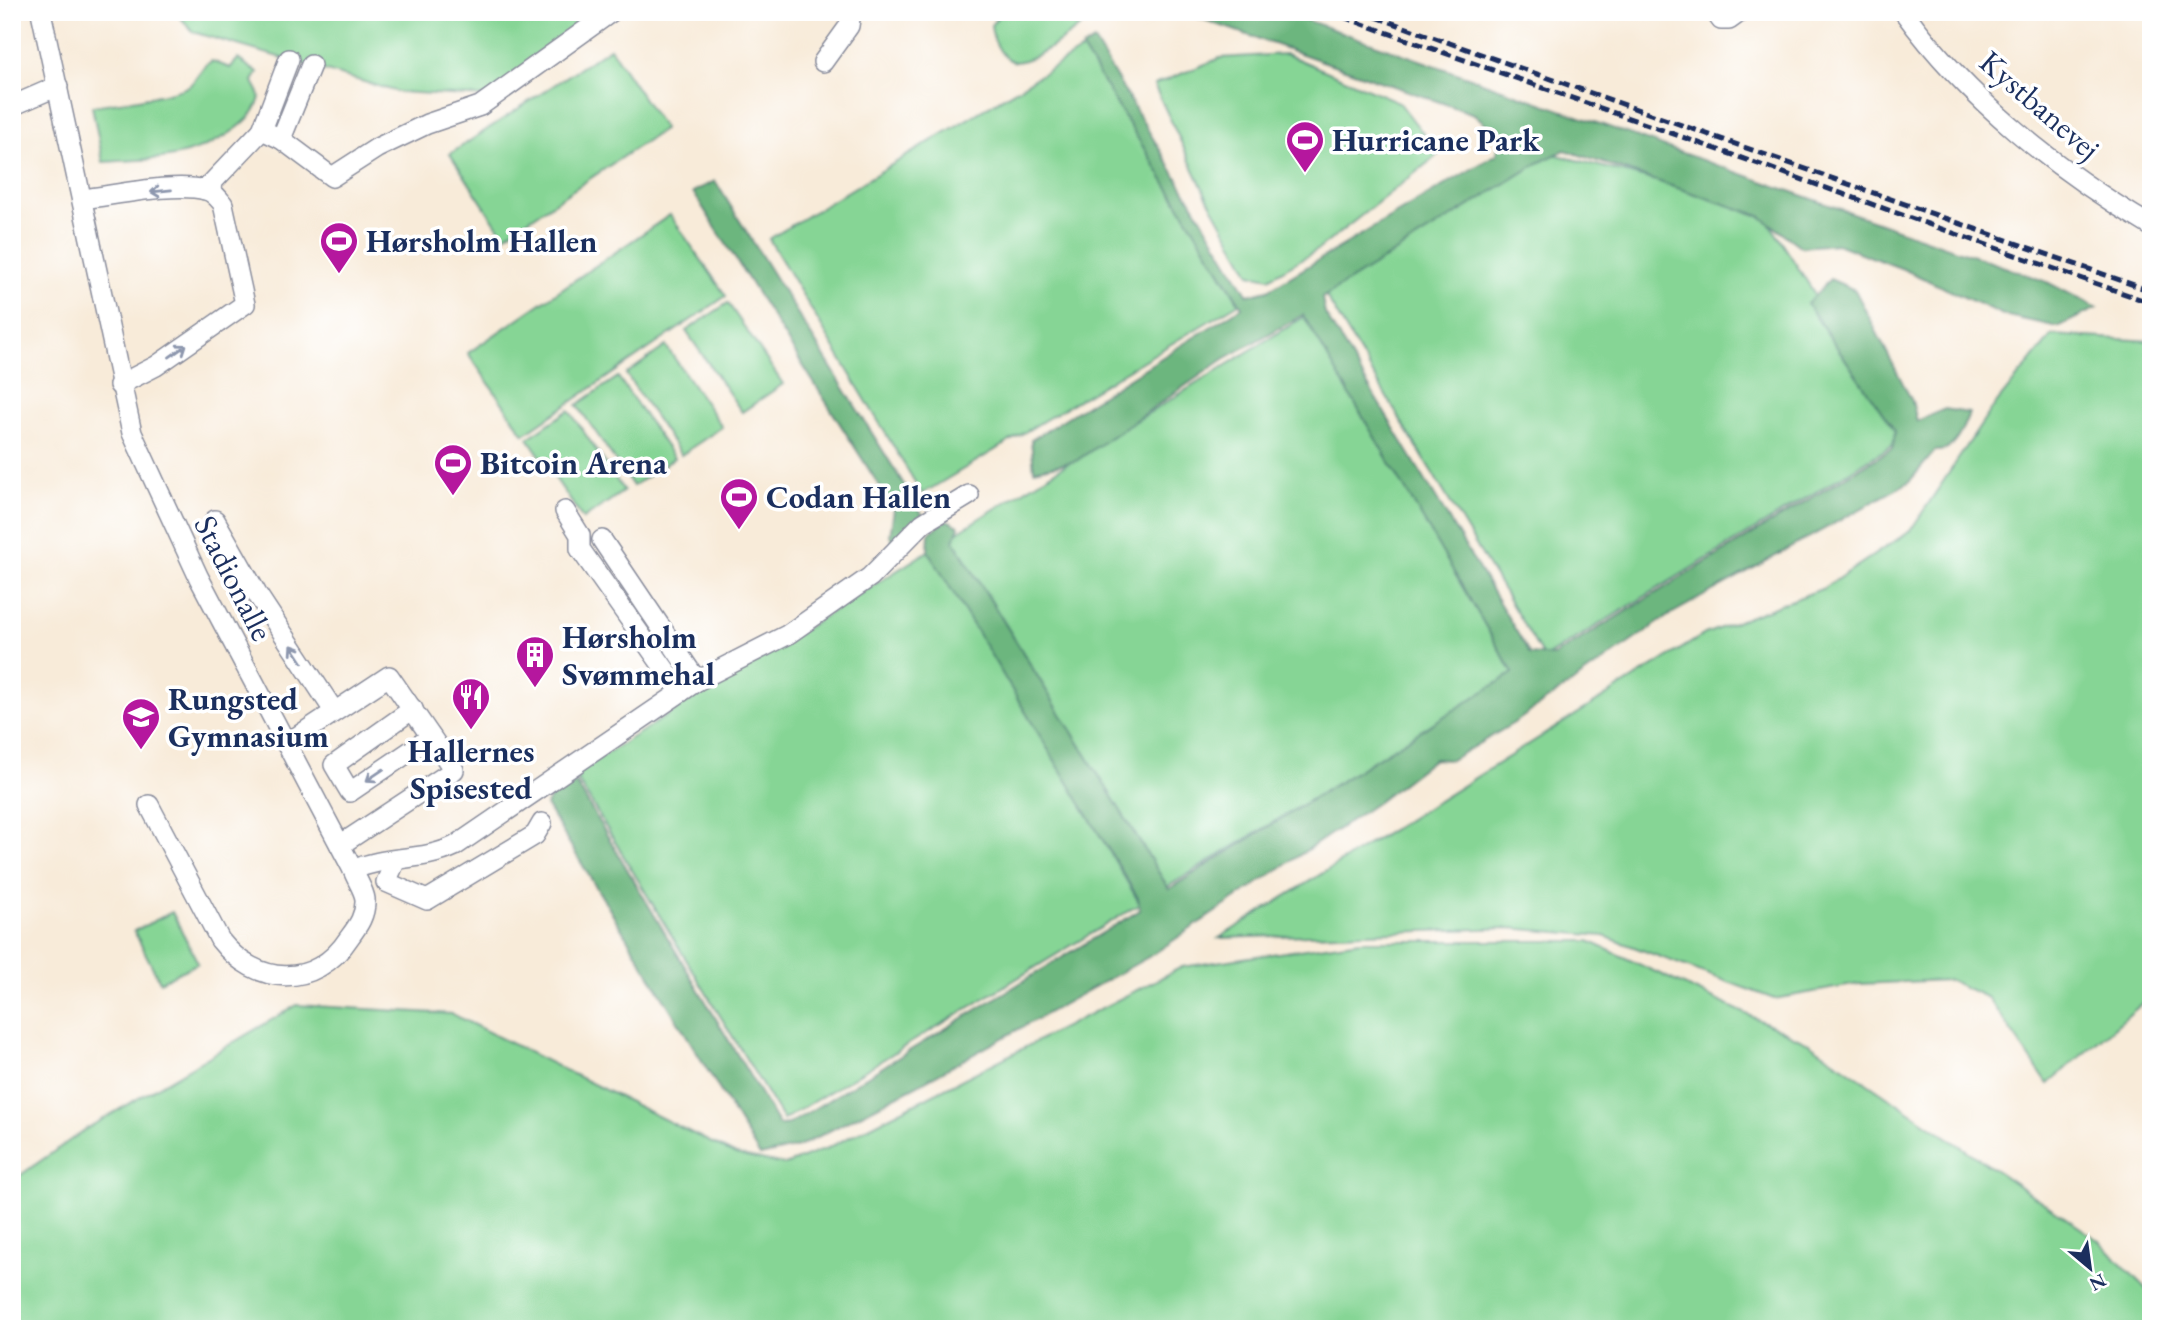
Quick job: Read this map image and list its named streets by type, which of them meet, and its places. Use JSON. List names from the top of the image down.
{
  "streets": {
    "street": ["Kystbanevej", "Stadionalle"]
  },
  "places": {
    "sports": [
      "Hurricane Park",
      "Hørsholm Hallen",
      "Bitcoin Arena",
      "Codan Hallen"
    ],
    "building": ["Hørsholm Svømmehal"],
    "restaurant": ["Hallernes Spisested"],
    "school or university": ["Rungsted Gymnasium"]
  },
  "north": "bottom right"
}
